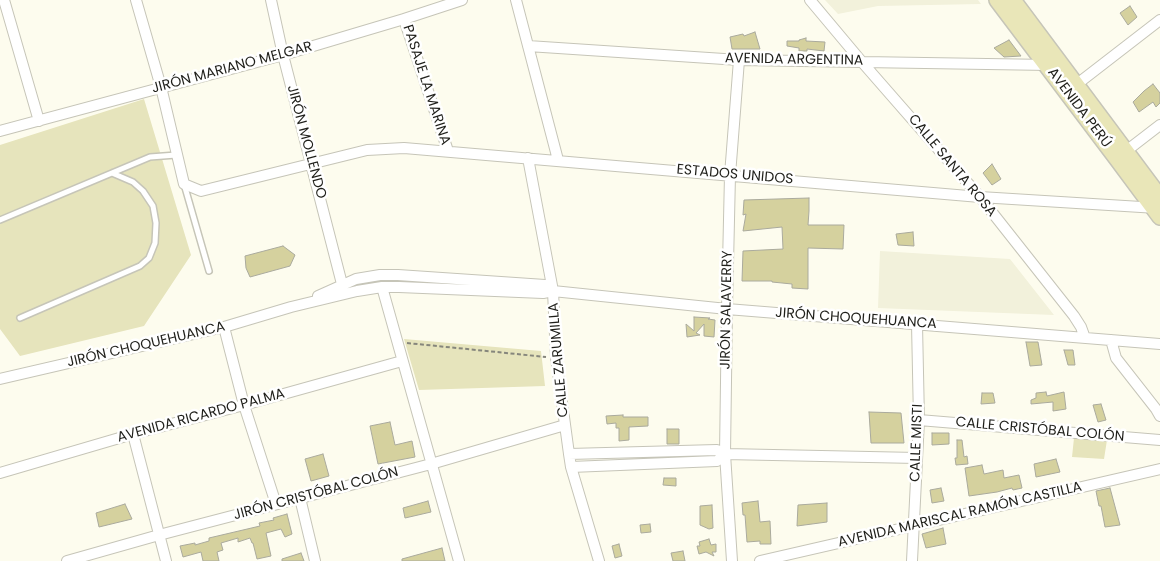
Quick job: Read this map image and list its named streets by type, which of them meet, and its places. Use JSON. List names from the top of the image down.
{
  "streets": {
    "main road": ["AVENIDA PERÚ"],
    "street": [
      "AVENIDA ARGENTINA",
      "JIRÓN MARIANO MELGAR",
      "PASAJE LA MARINA",
      "JIRÓN MOLLENDO",
      "CALLE SANTA ROSA",
      "ESTADOS UNIDOS",
      "JIRÓN SALAVERRY",
      "JIRÓN CHOQUEHUANCA",
      "CALLE ZARUMILLA",
      "AVENIDA RICARDO PALMA",
      "CALLE CRISTÓBAL COLÓN",
      "CALLE MISTI",
      "JIRÓN CRISTÓBAL COLÓN",
      "AVENIDA MARISCAL RAMÓN CASTILLA"
    ]
  },
  "crossings": [
    ["AVENIDA ARGENTINA", "AVENIDA PERÚ"],
    ["AVENIDA ARGENTINA", "CALLE SANTA ROSA"],
    ["AVENIDA ARGENTINA", "JIRÓN SALAVERRY"],
    ["JIRÓN MARIANO MELGAR", "PASAJE LA MARINA"],
    ["JIRÓN MARIANO MELGAR", "JIRÓN MOLLENDO"],
    ["PASAJE LA MARINA", "ESTADOS UNIDOS"],
    ["AVENIDA PERÚ", "ESTADOS UNIDOS"],
    ["JIRÓN MOLLENDO", "ESTADOS UNIDOS"],
    ["JIRÓN MOLLENDO", "JIRÓN CHOQUEHUANCA"],
    ["CALLE SANTA ROSA", "ESTADOS UNIDOS"],
    ["CALLE SANTA ROSA", "JIRÓN CHOQUEHUANCA"],
    ["ESTADOS UNIDOS", "JIRÓN SALAVERRY"],
    ["ESTADOS UNIDOS", "CALLE ZARUMILLA"],
    ["JIRÓN SALAVERRY", "JIRÓN CHOQUEHUANCA"],
    ["JIRÓN CHOQUEHUANCA", "CALLE ZARUMILLA"],
    ["JIRÓN CHOQUEHUANCA", "CALLE MISTI"],
    ["CALLE ZARUMILLA", "JIRÓN CRISTÓBAL COLÓN"],
    ["CALLE CRISTÓBAL COLÓN", "CALLE MISTI"],
    ["CALLE MISTI", "AVENIDA MARISCAL RAMÓN CASTILLA"]
  ]
}
